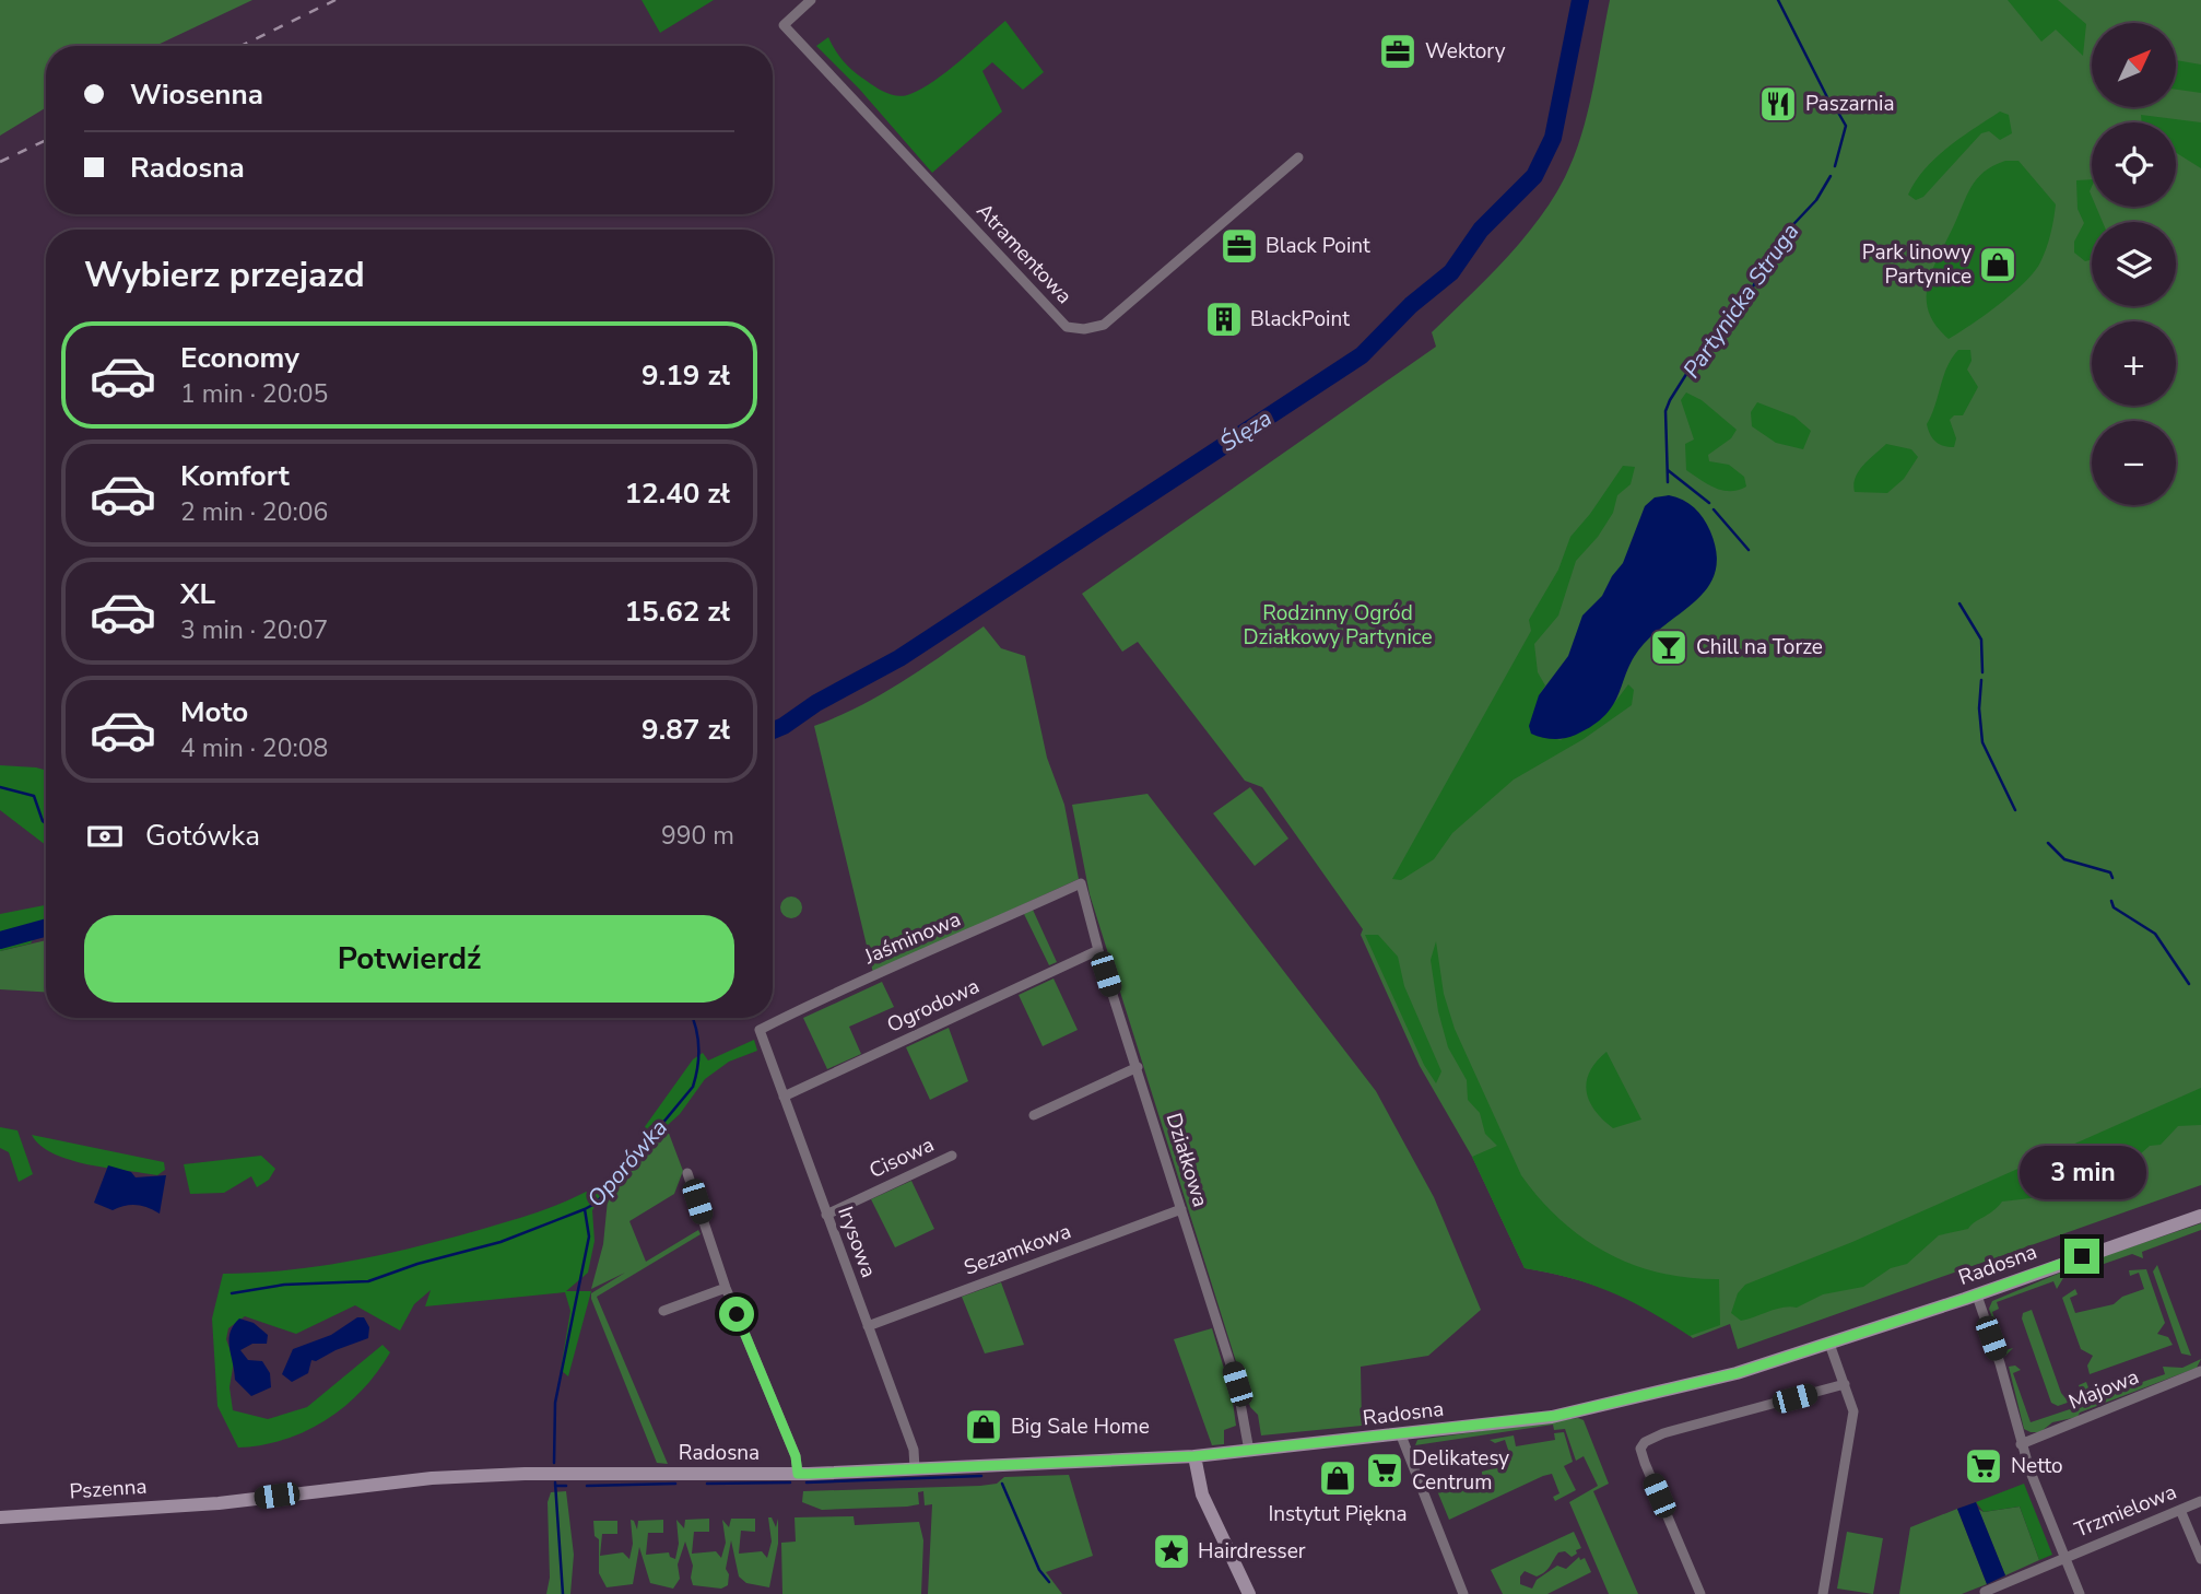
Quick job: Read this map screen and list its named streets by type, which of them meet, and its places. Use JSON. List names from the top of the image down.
{
  "streets": {
    "street": [
      "Atramentowa",
      "Jaśminowa",
      "Ogrodowa",
      "Cisowa",
      "Działkowa",
      "Irysowa",
      "Sezamkowa",
      "Radosna",
      "Majowa",
      "Pszenna",
      "Trzmielowa"
    ]
  },
  "crossings": [
    ["Jaśminowa", "Działkowa"],
    ["Jaśminowa", "Irysowa"],
    ["Ogrodowa", "Działkowa"],
    ["Ogrodowa", "Irysowa"],
    ["Cisowa", "Irysowa"],
    ["Działkowa", "Sezamkowa"],
    ["Działkowa", "Radosna"],
    ["Irysowa", "Sezamkowa"],
    ["Irysowa", "Radosna"],
    ["Radosna", "Pszenna"]
  ],
  "water": ["Partynicka Struga", "Ślęza", "Oporówka"],
  "parks": ["Rodzinny Ogród Działkowy Partynice"],
  "places": {
    "office": ["Wektory", "Black Point"],
    "restaurant": ["Paszarnia"],
    "shop": ["Park linowy Partynice", "Big Sale Home", "Instytut Piękna"],
    "building": ["BlackPoint"],
    "bar": ["Chill na Torze"],
    "supermarket": ["Netto", "Delikatesy Centrum"],
    "place": ["Hairdresser"]
  },
  "north": "top right",
  "page": {
    "map_buttons": ["+", "−"],
    "banner": ["Wiosenna", "Radosna"],
    "heading": "Wybierz przejazd",
    "list": [
      {
        "name": "Economy",
        "note": "1 min · 20:05",
        "value": "9.19 zł"
      },
      {
        "name": "Komfort",
        "note": "2 min · 20:06",
        "value": "12.40 zł"
      },
      {
        "name": "XL",
        "note": "3 min · 20:07",
        "value": "15.62 zł"
      },
      {
        "name": "Moto",
        "note": "4 min · 20:08",
        "value": "9.87 zł"
      }
    ],
    "pay": ["Gotówka", "990 m"],
    "buttons": "Potwierdź",
    "bubble": "3 min"
  }
}
